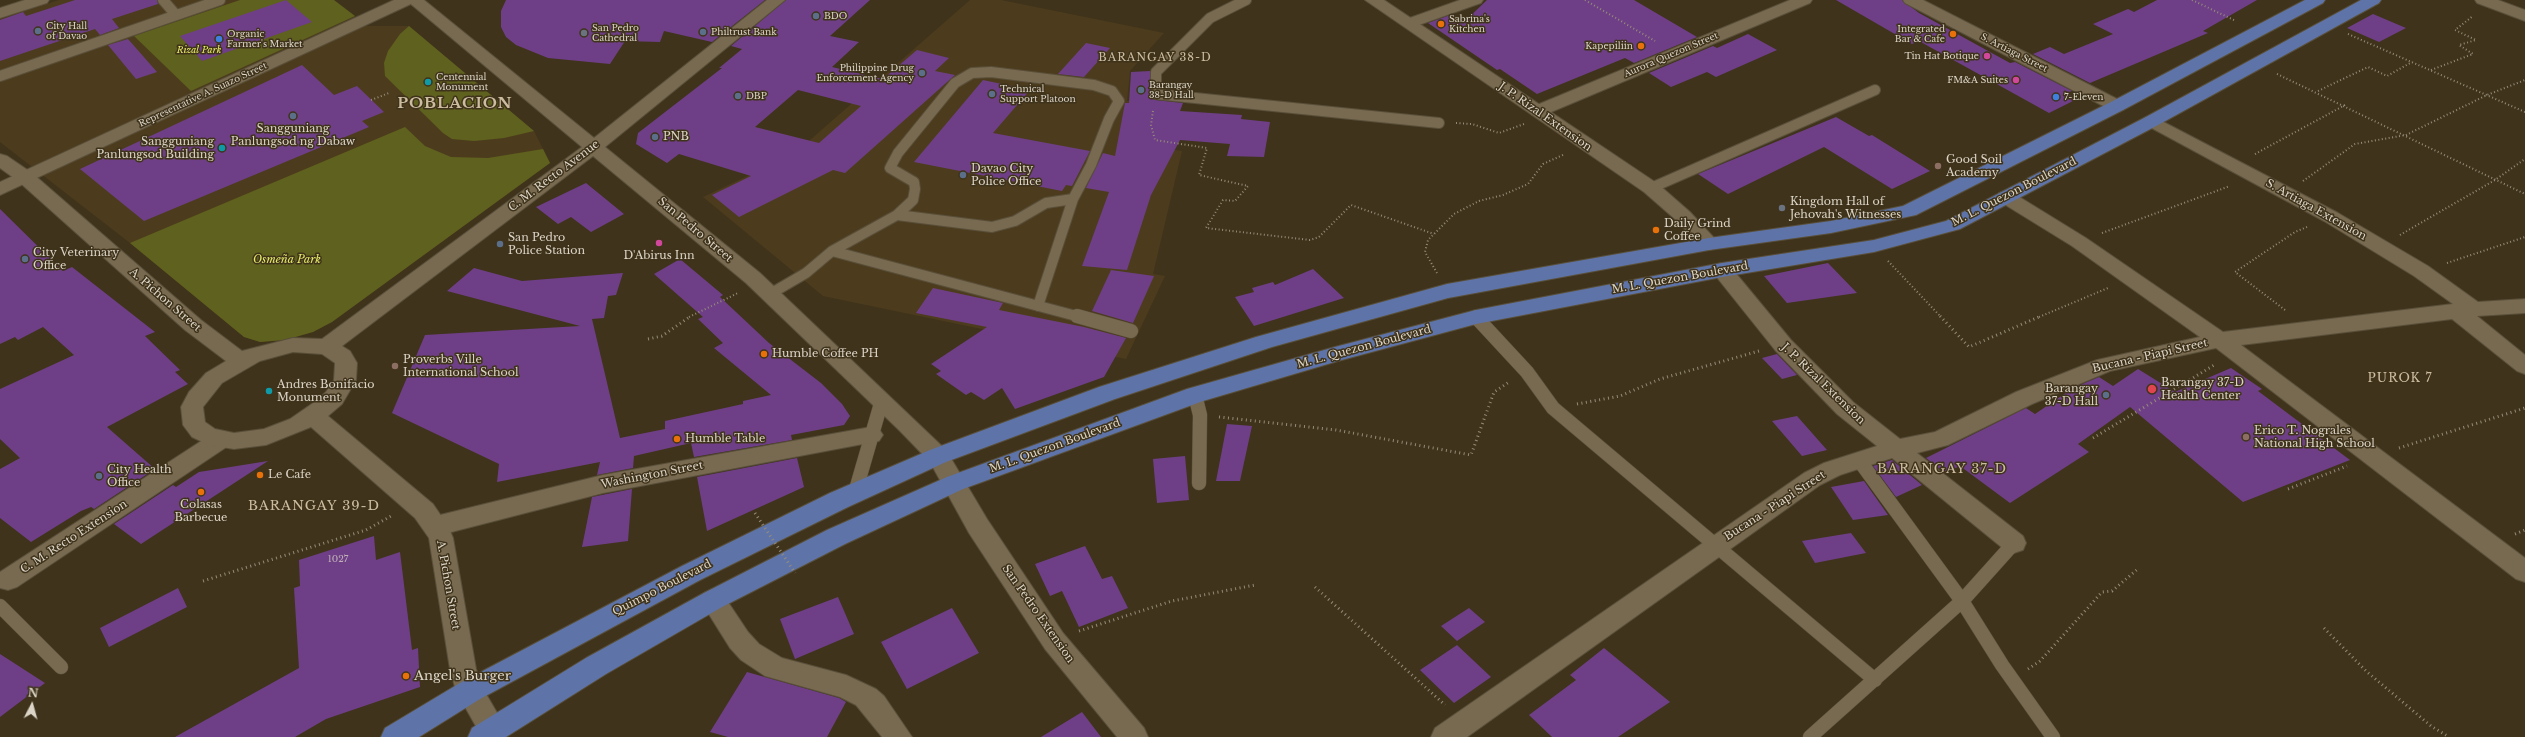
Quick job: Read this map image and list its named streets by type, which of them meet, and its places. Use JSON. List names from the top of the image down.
{
  "streets": {
    "main road": ["M. L. Quezon Boulevard", "Quimpo Boulevard"],
    "street": [
      "S. Artiaga Street",
      "Aurora Quezon Street",
      "Representative A. Suazo Street",
      "J. P. Rizal Extension",
      "C. M. Recto Avenue",
      "S. Artiaga Extension",
      "San Pedro Street",
      "A. Pichon Street",
      "Bucana - Piapi Street",
      "Washington Street",
      "C. M. Recto Extension",
      "San Pedro Extension"
    ]
  },
  "crossings": [
    ["Aurora Quezon Street", "J. P. Rizal Extension"],
    ["Representative A. Suazo Street", "A. Pichon Street"],
    ["J. P. Rizal Extension", "M. L. Quezon Boulevard"],
    ["J. P. Rizal Extension", "Bucana - Piapi Street"],
    ["C. M. Recto Avenue", "San Pedro Street"],
    ["M. L. Quezon Boulevard", "S. Artiaga Extension"],
    ["M. L. Quezon Boulevard", "San Pedro Street"],
    ["M. L. Quezon Boulevard", "San Pedro Extension"],
    ["S. Artiaga Extension", "Bucana - Piapi Street"],
    ["San Pedro Street", "Quimpo Boulevard"],
    ["San Pedro Street", "San Pedro Extension"],
    ["A. Pichon Street", "Washington Street"],
    ["A. Pichon Street", "Quimpo Boulevard"]
  ],
  "districts": [
    "BARANGAY 38-D",
    "POBLACION",
    "PUROK 7",
    "BARANGAY 37-D",
    "BARANGAY 39-D"
  ],
  "parks": ["Rizal Park", "Osmeña Park"],
  "places": [
    "BDO",
    "Sabrina's Kitchen",
    "City Hall of Davao",
    "Philtrust Bank",
    "San Pedro Cathedral",
    "Integrated Bar & Cafe",
    "Organic Farmer's Market",
    "Kapepiliin",
    "Tin Hat Botique",
    "Philippine Drug Enforcement Agency",
    "FM&A Suites",
    "Centennial Monument",
    "Barangay 38-D Hall",
    "Technical Support Platoon",
    "DBP",
    "7-Eleven",
    "Sangguniang Panlungsod ng Dabaw",
    "PNB",
    "Sangguniang Panlungsod Building",
    "Good Soil Academy",
    "Davao City Police Office",
    "Kingdom Hall of Jehovah's Witnesses",
    "Daily Grind Coffee",
    "D'Abirus Inn",
    "San Pedro Police Station",
    "City Veterinary Office",
    "Humble Coffee PH",
    "Proverbs Ville International School",
    "Barangay 37-D Health Center",
    "Andres Bonifacio Monument",
    "Barangay 37-D Hall",
    "Erico T. Nograles National High School",
    "Humble Table",
    "Le Cafe",
    "City Health Office",
    "Colasas Barbecue",
    "Angel's Burger"
  ],
  "house_numbers": ["1027"],
  "north": "top"
}
